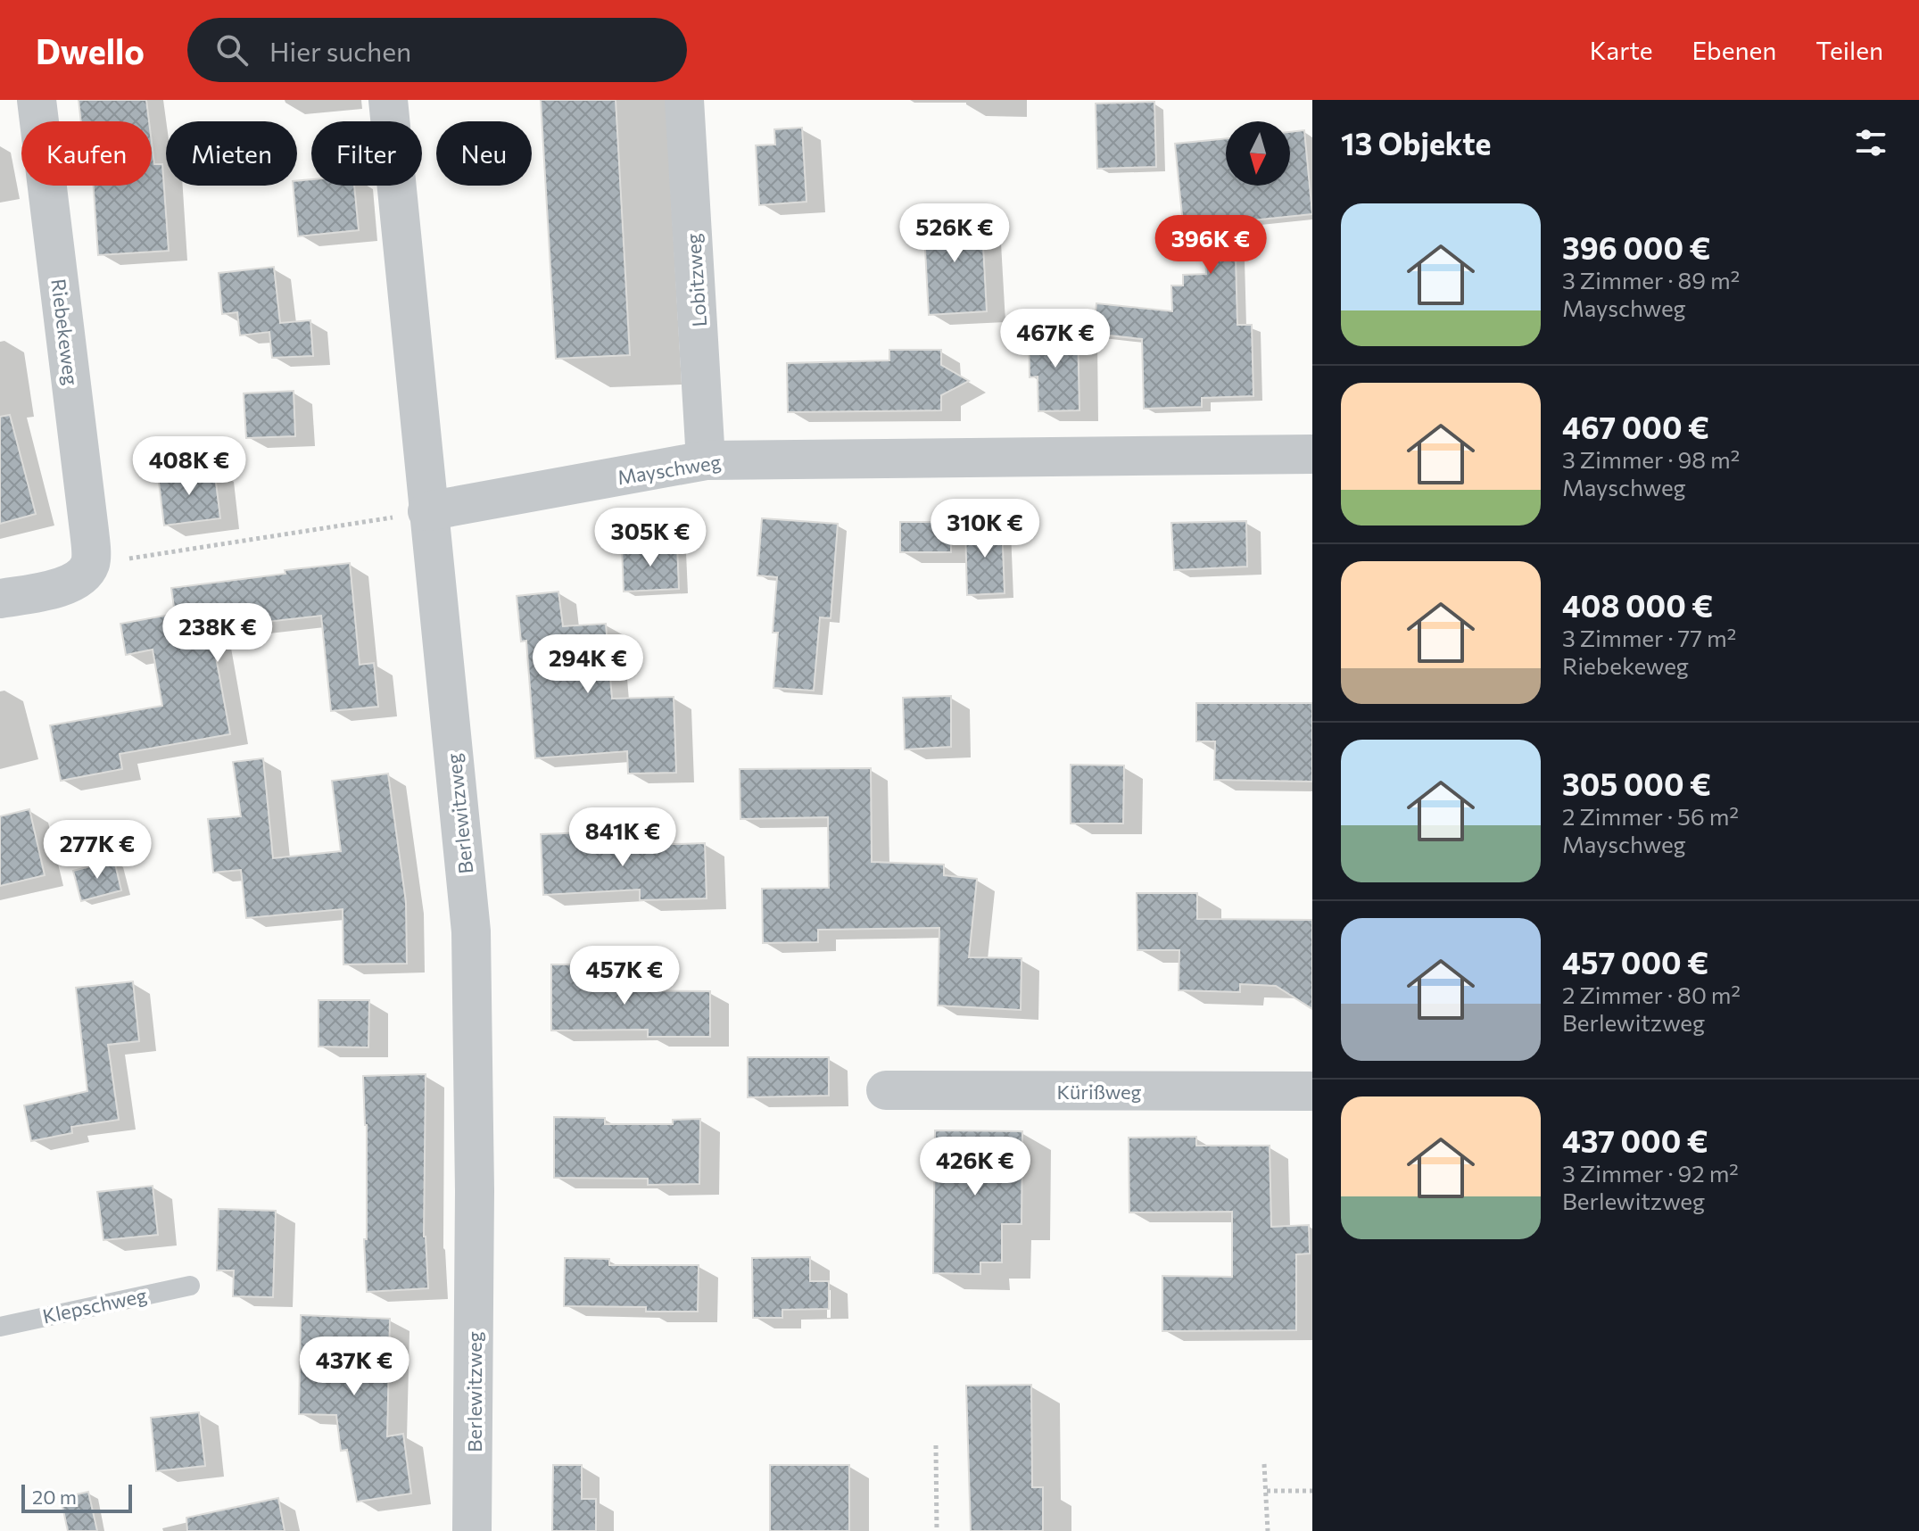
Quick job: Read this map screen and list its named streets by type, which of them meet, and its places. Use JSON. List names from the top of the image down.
{
  "streets": {
    "street": [
      "Lobitzweg",
      "Riebekeweg",
      "Mayschweg",
      "Berlewitzweg",
      "Kürißweg"
    ],
    "lane": ["Klepschweg"]
  },
  "crossings": [
    ["Lobitzweg", "Mayschweg"],
    ["Mayschweg", "Berlewitzweg"]
  ],
  "scale_bar": "20 m",
  "north": "bottom",
  "page": {
    "header": "Dwello",
    "search": "Hier suchen",
    "nav": ["Karte", "Ebenen", "Teilen"],
    "heading": "13 Objekte",
    "chip": [
      "Kaufen",
      "Mieten",
      "Filter",
      "Neu"
    ],
    "list": [
      {
        "name": "396 000 €",
        "note": "3 Zimmer · 89 m² · Mayschweg"
      },
      {
        "name": "467 000 €",
        "note": "3 Zimmer · 98 m² · Mayschweg"
      },
      {
        "name": "408 000 €",
        "note": "3 Zimmer · 77 m² · Riebekeweg"
      },
      {
        "name": "305 000 €",
        "note": "2 Zimmer · 56 m² · Mayschweg"
      },
      {
        "name": "457 000 €",
        "note": "2 Zimmer · 80 m² · Berlewitzweg"
      },
      {
        "name": "437 000 €",
        "note": "3 Zimmer · 92 m² · Berlewitzweg"
      }
    ],
    "price": [
      "526K €",
      "396K €",
      "467K €",
      "408K €",
      "310K €",
      "305K €",
      "238K €",
      "294K €",
      "841K €",
      "277K €",
      "457K €",
      "426K €",
      "437K €"
    ],
    "scale": "20 m"
  }
}
